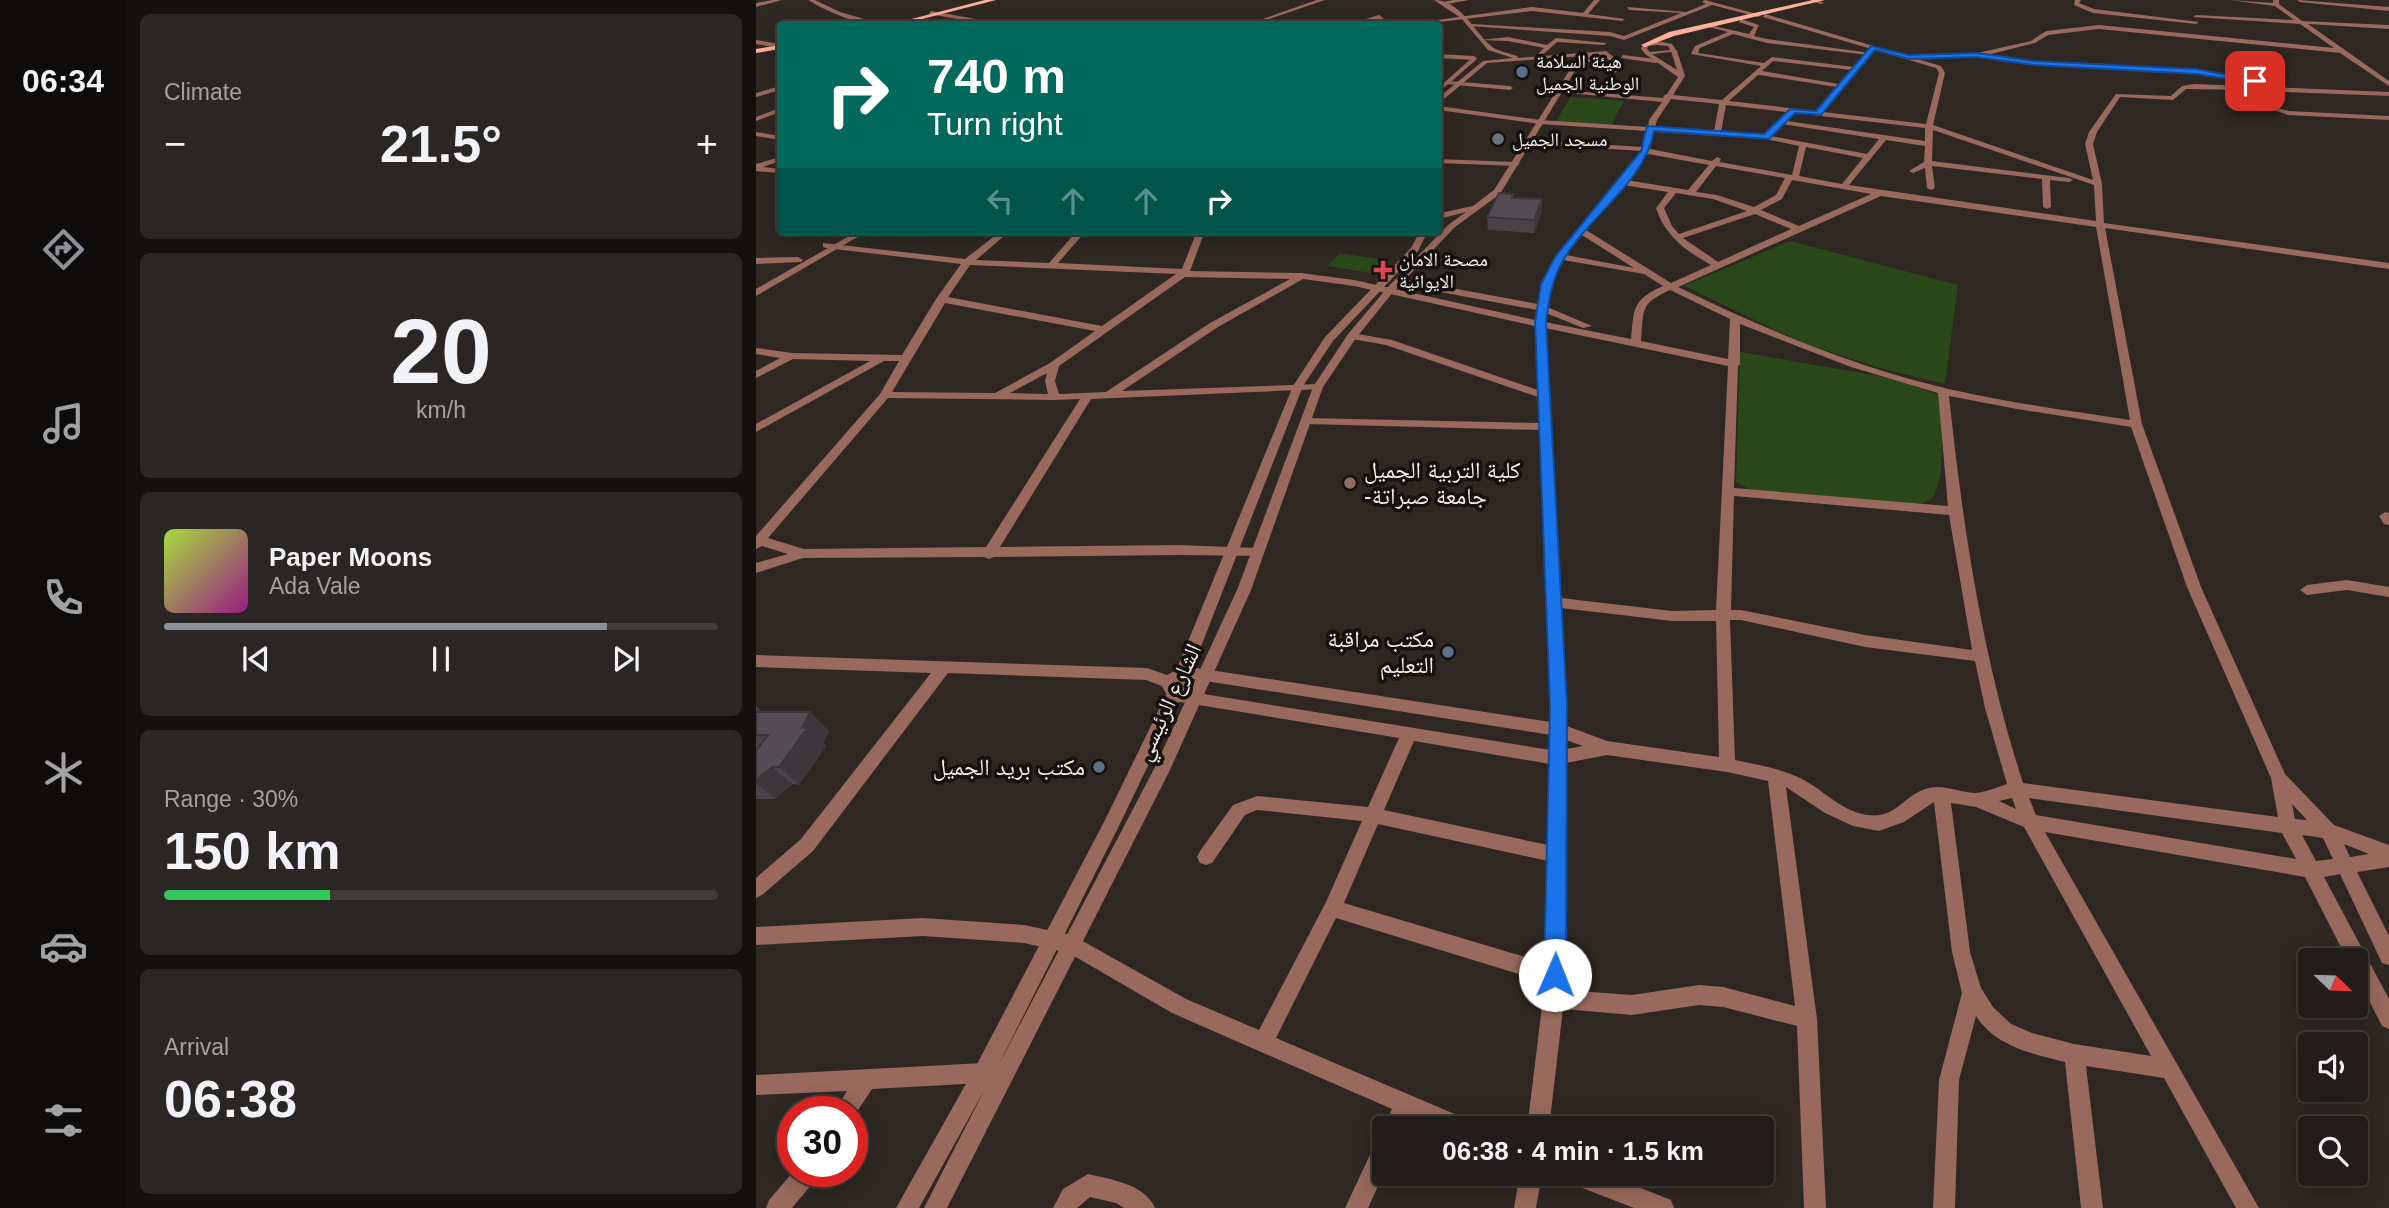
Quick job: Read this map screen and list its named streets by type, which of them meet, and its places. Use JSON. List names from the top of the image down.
{
  "streets": {
    "street": ["الشارع الرئيسي"]
  },
  "places": {
    "other": [
      "هيئة السلامة الوطنية الجميل",
      "مسجد الجميل",
      "كلية التربية الجميل -جامعة صبراتة",
      "مكتب مراقبة التعليم",
      "مكتب بريد الجميل"
    ],
    "health": ["مصحة الامان الايوائية"]
  },
  "north": "bottom right",
  "page": {
    "tabs": "06:34",
    "tile": [
      "Climate",
      ["20", "km/h"],
      ["Range · 30%", "150 km"],
      ["Arrival", "06:38"]
    ],
    "turn": ["740 m", "Turn right"],
    "heat": ["−", "21.5°", "+"],
    "song": ["Paper Moons", "Ada Vale"],
    "limit": "30",
    "trip": "06:38 · 4 min · 1.5 km"
  }
}
